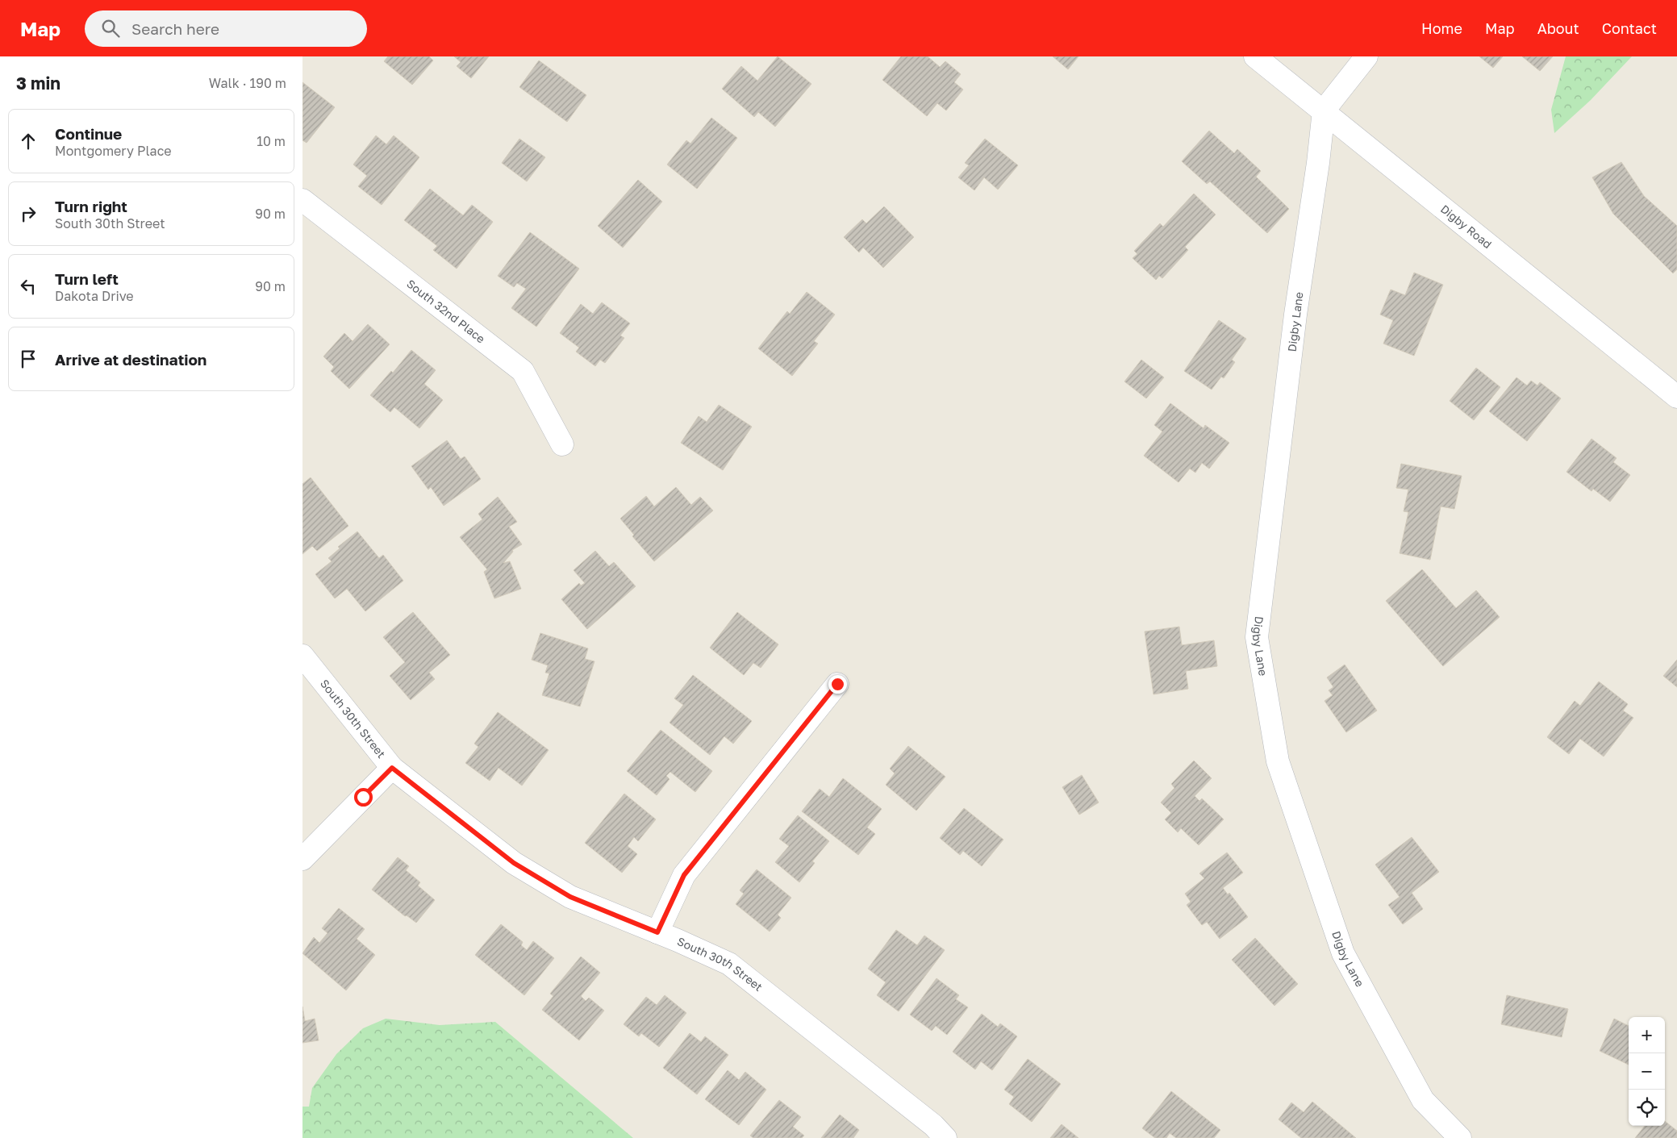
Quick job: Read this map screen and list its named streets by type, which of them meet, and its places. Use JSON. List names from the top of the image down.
{
  "streets": {
    "street": [
      "Digby Road",
      "South 32nd Place",
      "Digby Lane",
      "South 30th Street"
    ]
  },
  "crossings": [
    ["Digby Road", "Digby Lane"]
  ],
  "page": {
    "header": "Map",
    "search": "Search here",
    "nav": [
      "Home",
      "Map",
      "About",
      "Contact"
    ],
    "heading": ["3 min", "Walk · 190 m"],
    "list": [
      ["Continue", "Montgomery Place", "10 m"],
      ["Turn right", "South 30th Street", "90 m"],
      ["Turn left", "Dakota Drive", "90 m"],
      "Arrive at destination"
    ],
    "map_buttons": ["+", "−"]
  }
}
